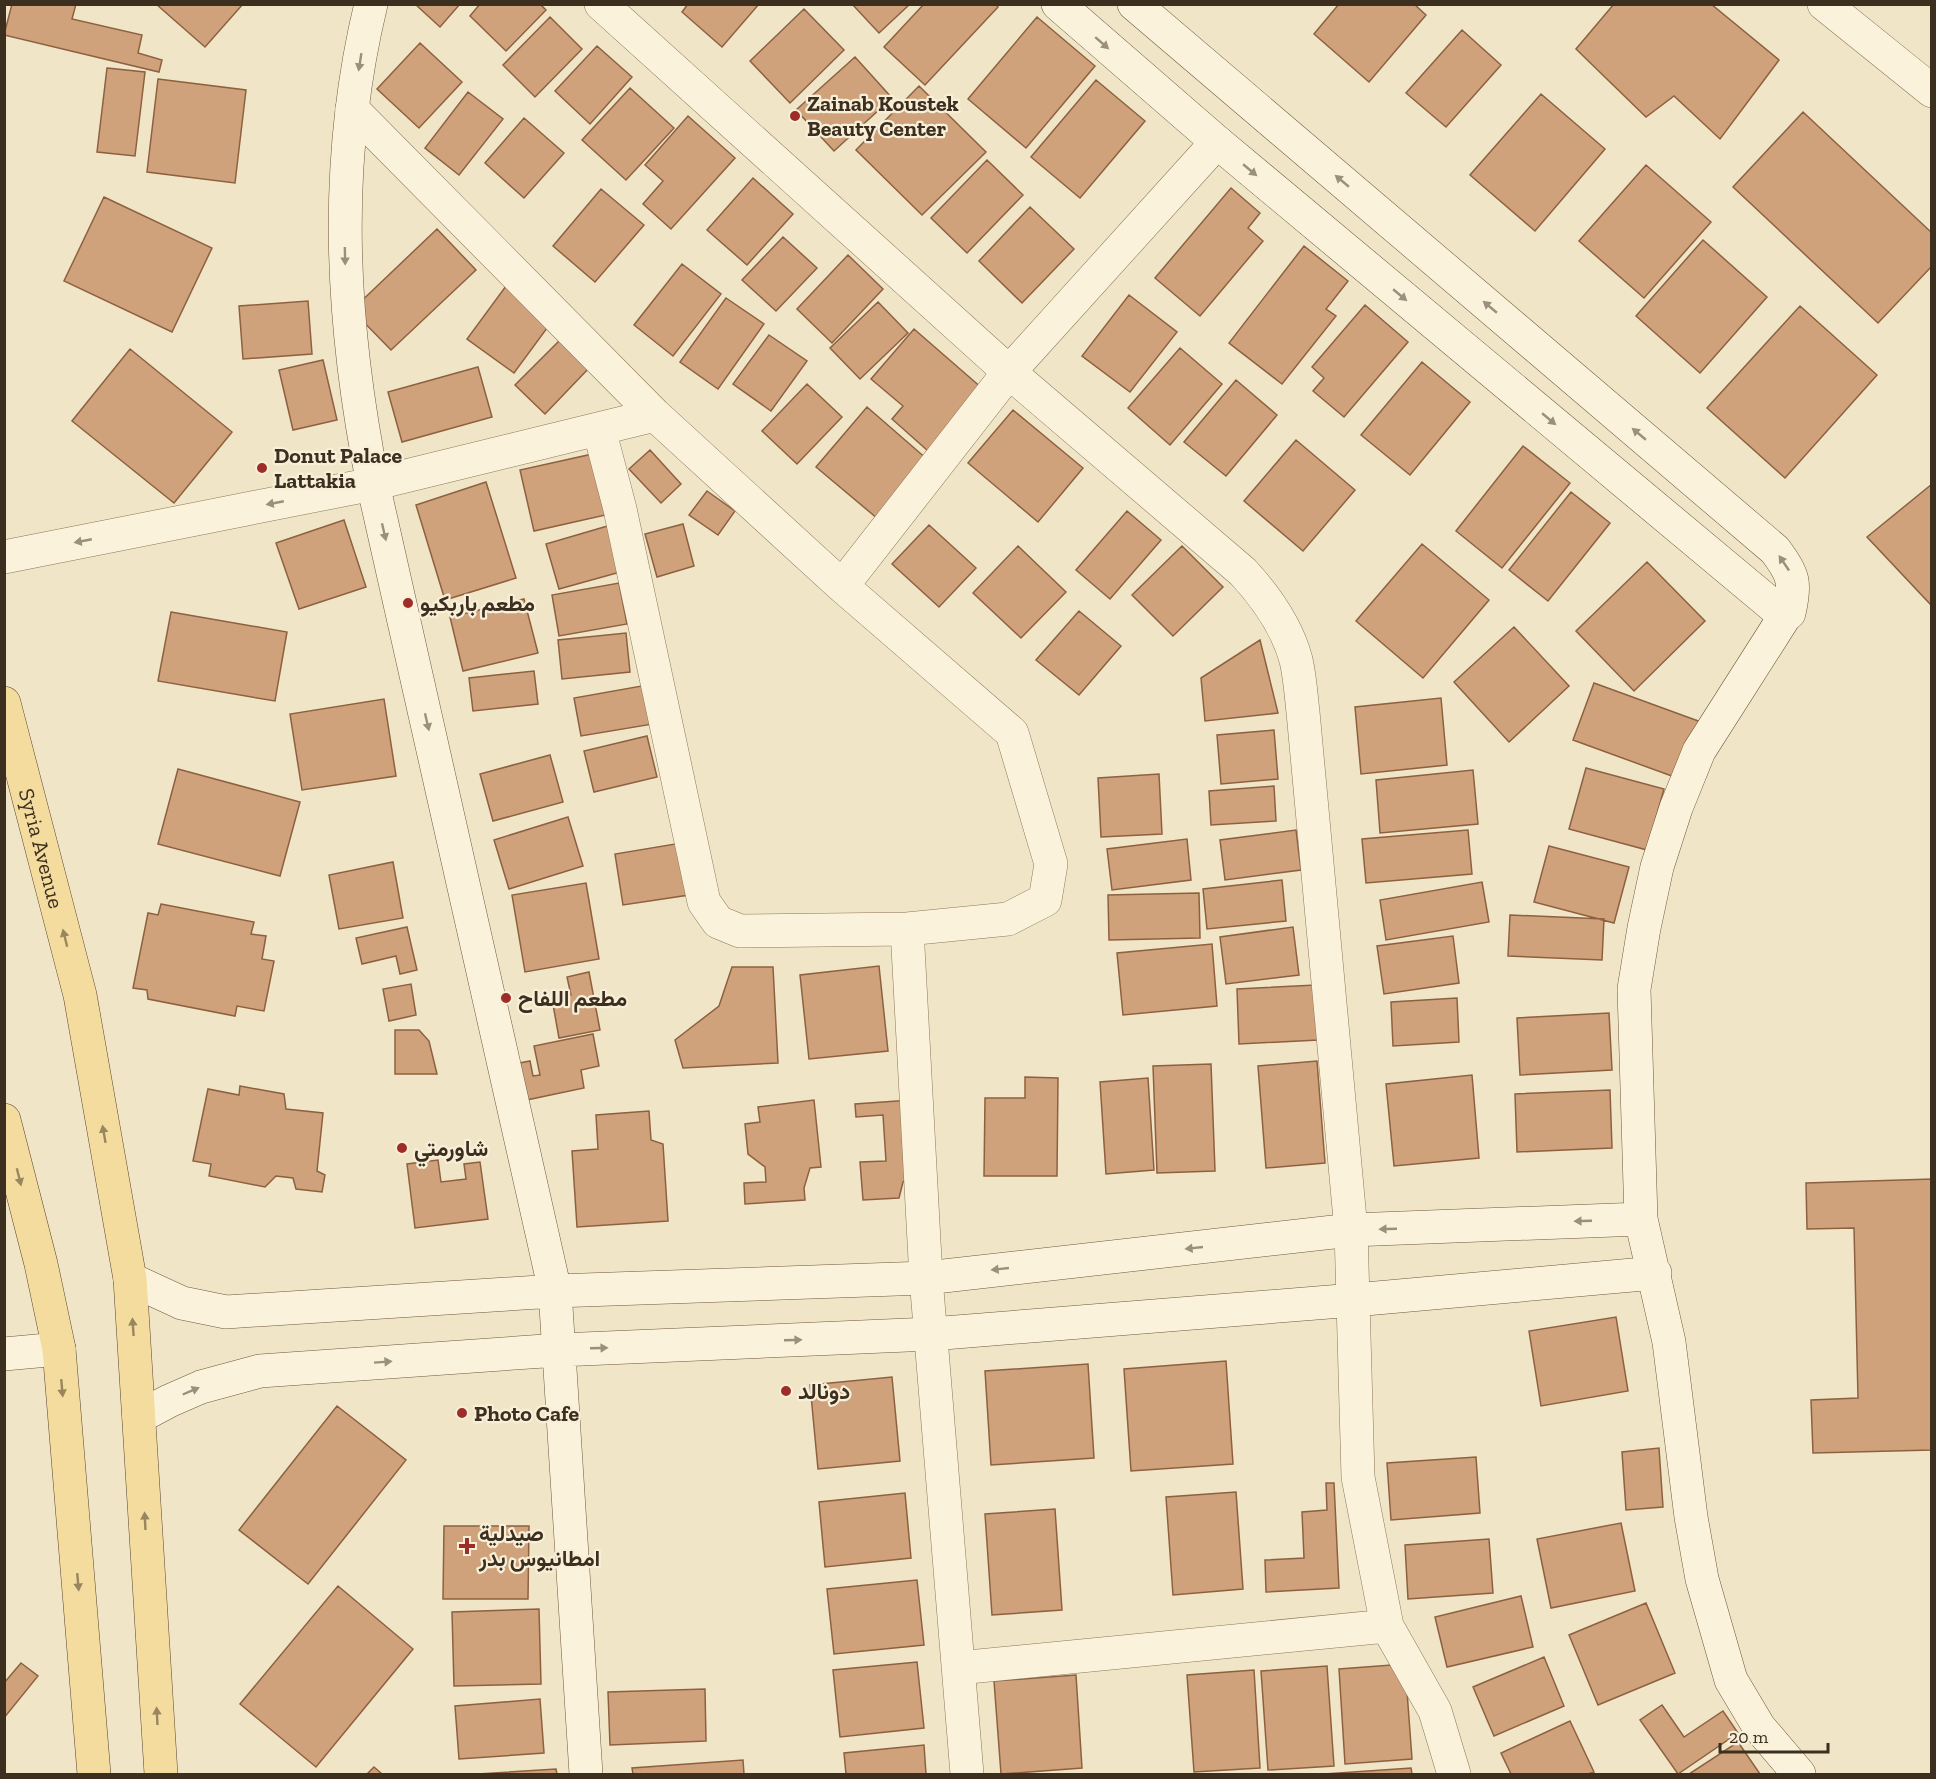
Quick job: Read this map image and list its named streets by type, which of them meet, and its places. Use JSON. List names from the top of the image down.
{
  "streets": {
    "main road": ["Syria Avenue"]
  },
  "places": {
    "other": [
      "Zainab Koustek Beauty Center",
      "Donut Palace Lattakia",
      "مطعم باربكيو",
      "مطعم اللفاح",
      "شاورمتي",
      "دونالد",
      "Photo Cafe"
    ],
    "health": ["صيدلية امطانيوس بدر"]
  },
  "scale_bar": "20 m"
}
